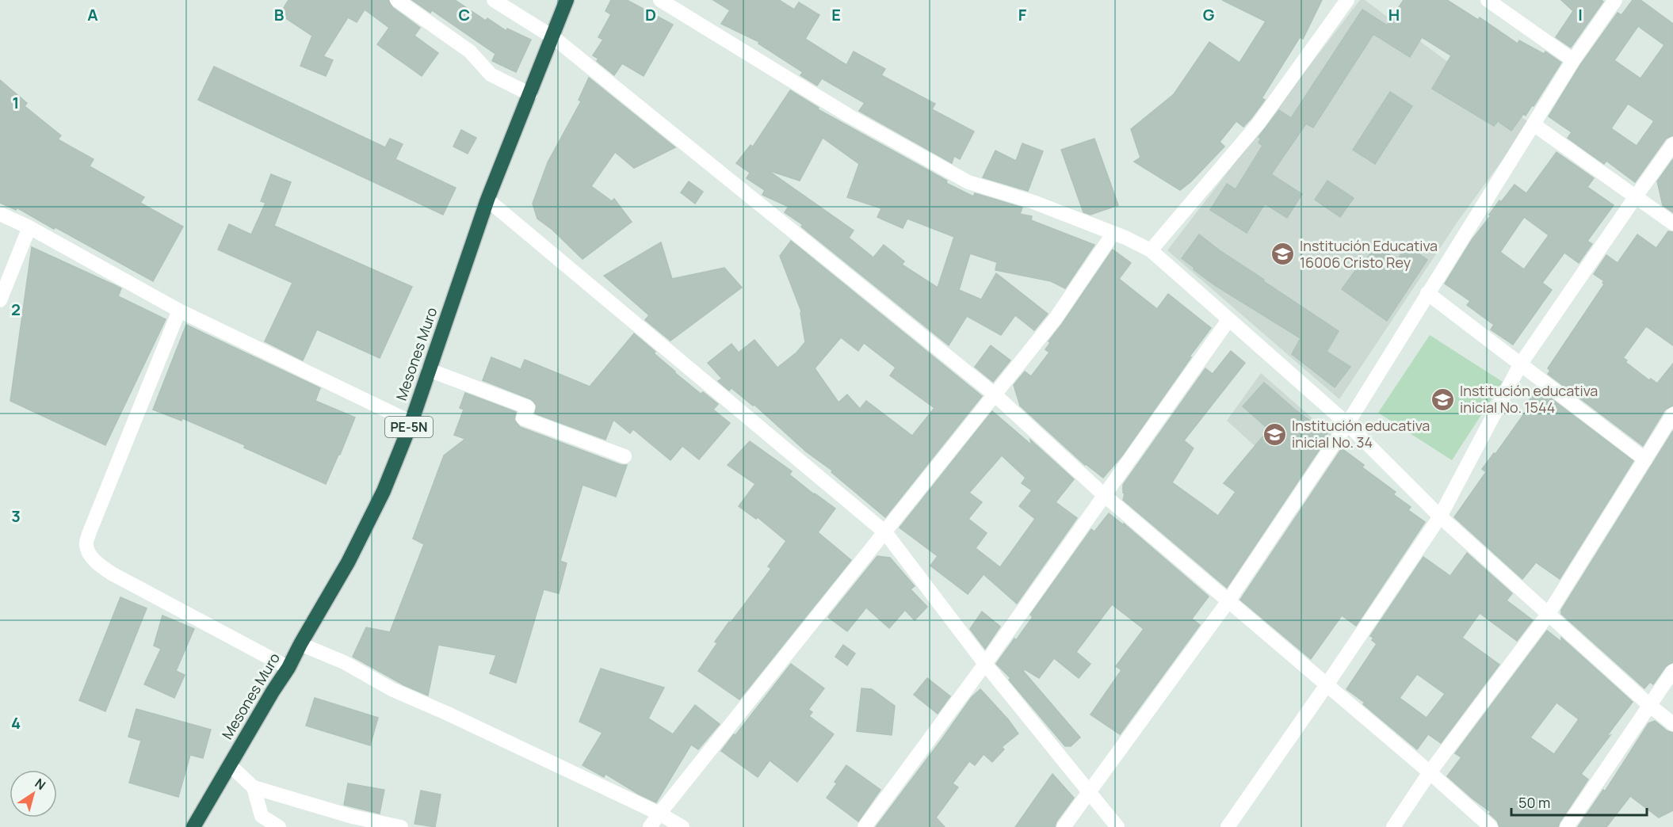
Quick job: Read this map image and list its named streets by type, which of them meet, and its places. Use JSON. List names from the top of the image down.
{
  "streets": {
    "highway": ["Mesones Muro", "PE-5N"]
  },
  "places": {
    "school or university": ["Institución Educativa 16006 Cristo Rey", "Institución educativa inicial No. 1544", "Institución educativa inicial No. 34"]
  },
  "scale_bar": "50 m",
  "north": "top right",
  "grid": {
    "columns": [
      "A",
      "B",
      "C",
      "D",
      "E",
      "F",
      "G",
      "H",
      "I"
    ],
    "rows": [
      "1",
      "2",
      "3",
      "4"
    ]
  }
}
